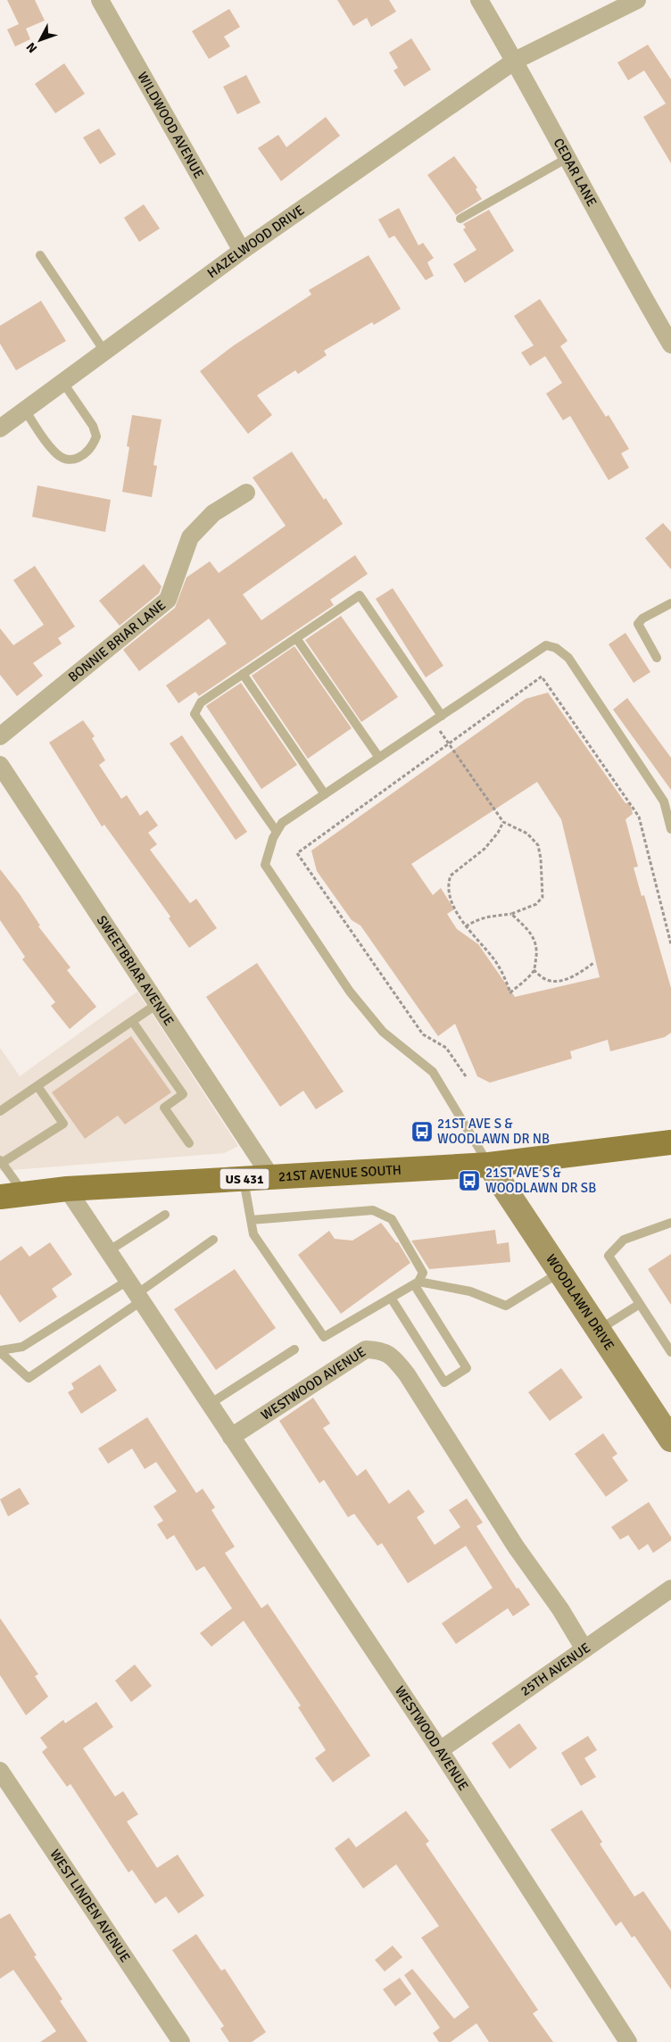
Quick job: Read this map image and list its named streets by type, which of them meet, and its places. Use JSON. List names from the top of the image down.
{
  "streets": {
    "main road": ["21ST AVENUE SOUTH", "US 431", "WOODLAWN DRIVE"],
    "street": [
      "WILDWOOD AVENUE",
      "CEDAR LANE",
      "HAZELWOOD DRIVE",
      "BONNIE BRIAR LANE",
      "SWEETBRIAR AVENUE",
      "WESTWOOD AVENUE",
      "25TH AVENUE",
      "WEST LINDEN AVENUE"
    ]
  },
  "crossings": [
    ["WILDWOOD AVENUE", "HAZELWOOD DRIVE"],
    ["CEDAR LANE", "HAZELWOOD DRIVE"],
    ["SWEETBRIAR AVENUE", "21ST AVENUE SOUTH"],
    ["21ST AVENUE SOUTH", "WOODLAWN DRIVE"],
    ["21ST AVENUE SOUTH", "WESTWOOD AVENUE"],
    ["WESTWOOD AVENUE", "25TH AVENUE"]
  ],
  "places": {
    "bus stop": ["21ST AVE S & WOODLAWN DR NB", "21ST AVE S & WOODLAWN DR SB"]
  },
  "north": "bottom left"
}
